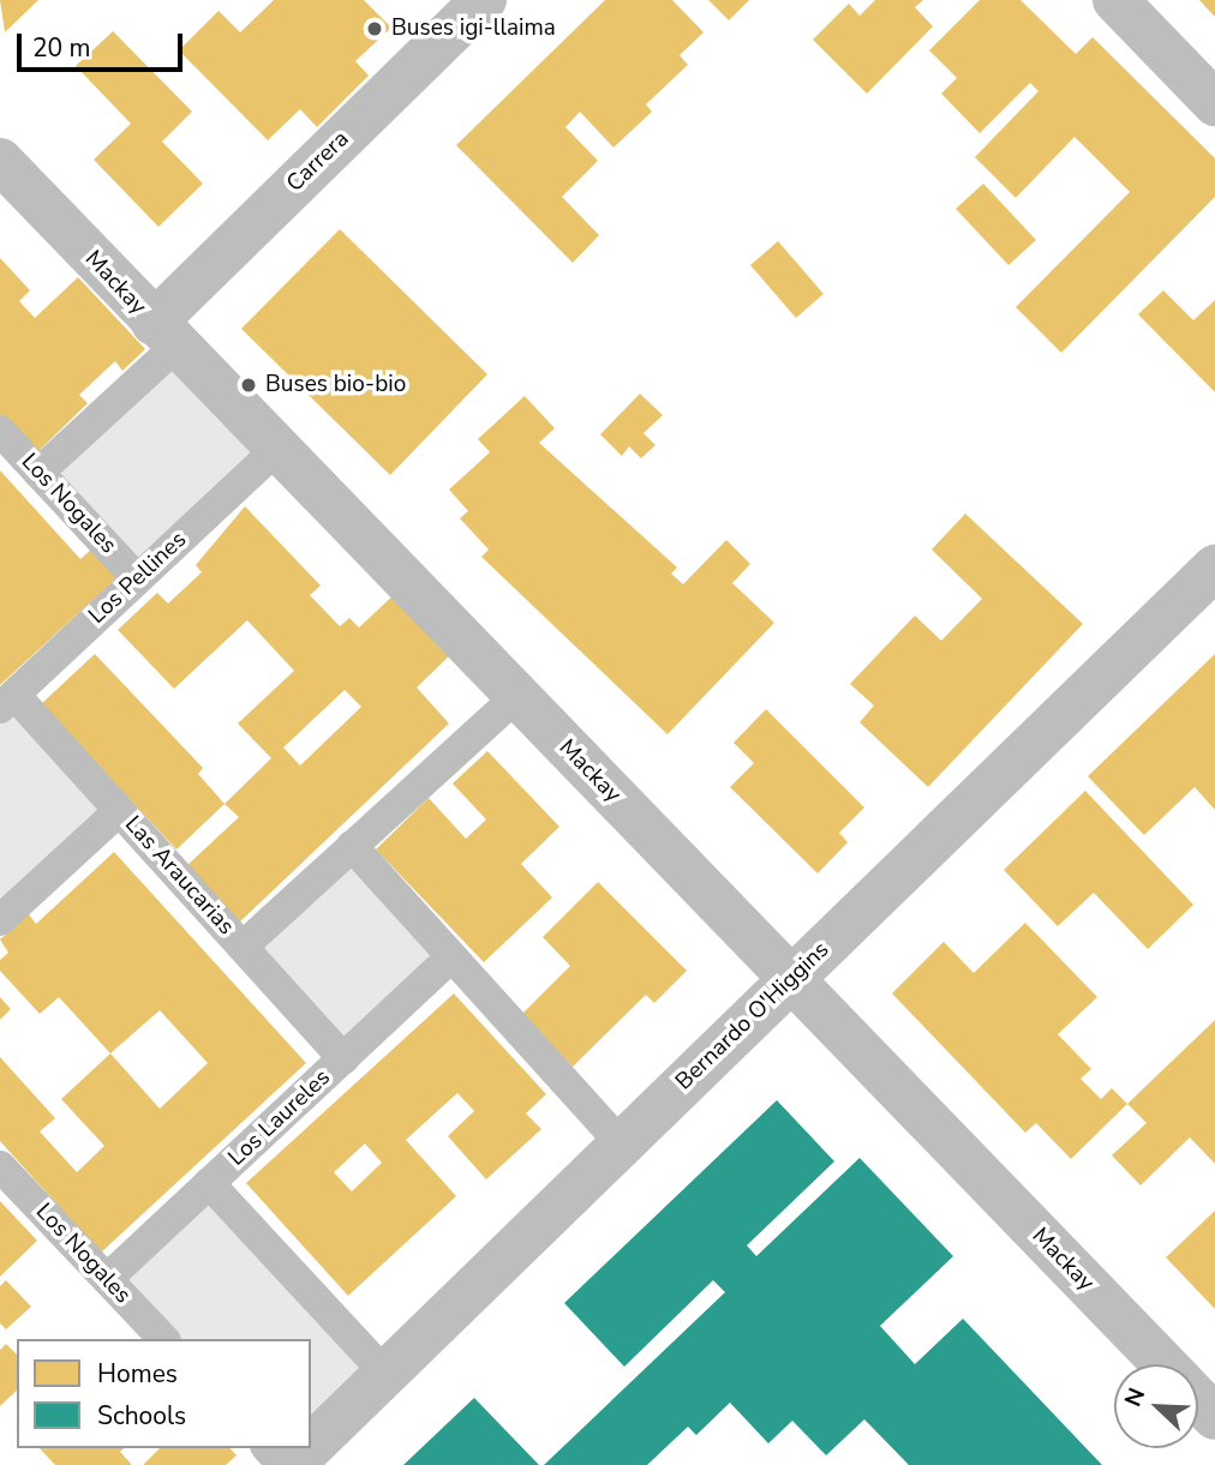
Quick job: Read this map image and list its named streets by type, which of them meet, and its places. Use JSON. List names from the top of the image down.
{
  "streets": {
    "street": ["Carrera", "Mackay", "Bernardo O'Higgins"],
    "lane": [
      "Los Nogales",
      "Los Pellines",
      "Las Araucarias",
      "Los Laureles"
    ]
  },
  "crossings": [
    ["Carrera", "Mackay"],
    ["Mackay", "Los Pellines"],
    ["Mackay", "Bernardo O'Higgins"],
    ["Los Nogales", "Los Pellines"],
    ["Los Nogales", "Los Laureles"],
    ["Los Pellines", "Las Araucarias"],
    ["Las Araucarias", "Los Laureles"]
  ],
  "places": ["Buses igi-llaima", "Buses bio-bio"],
  "legend": ["Homes", "Schools"],
  "scale_bar": "20 m",
  "north": "top left"
}
